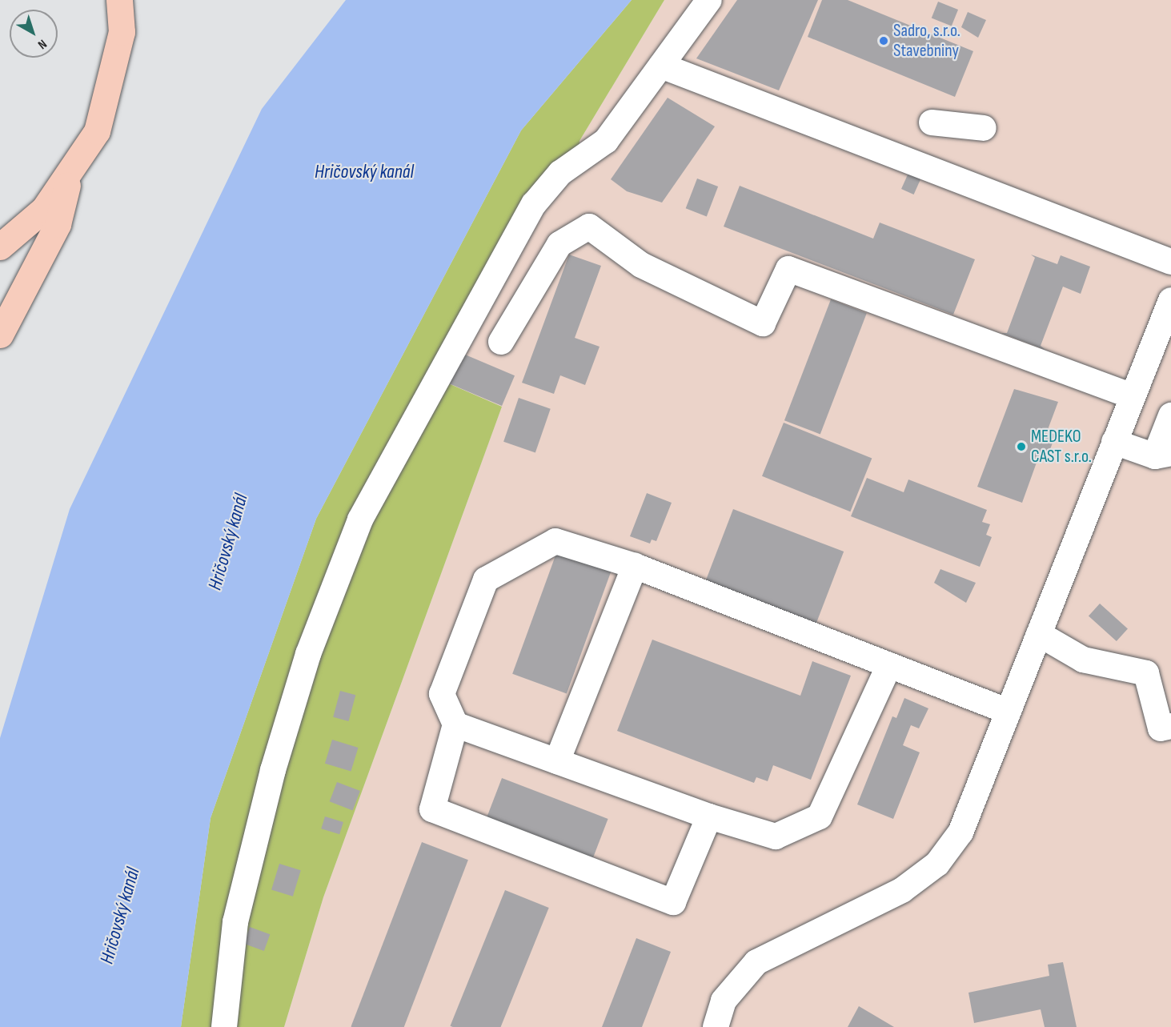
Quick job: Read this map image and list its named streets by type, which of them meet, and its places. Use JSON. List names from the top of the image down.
{
  "water": ["Hričovský kanál"],
  "places": ["Sadro, s.r.o. Stavebniny", "MEDEKO CAST s.r.o."],
  "north": "bottom right"
}
